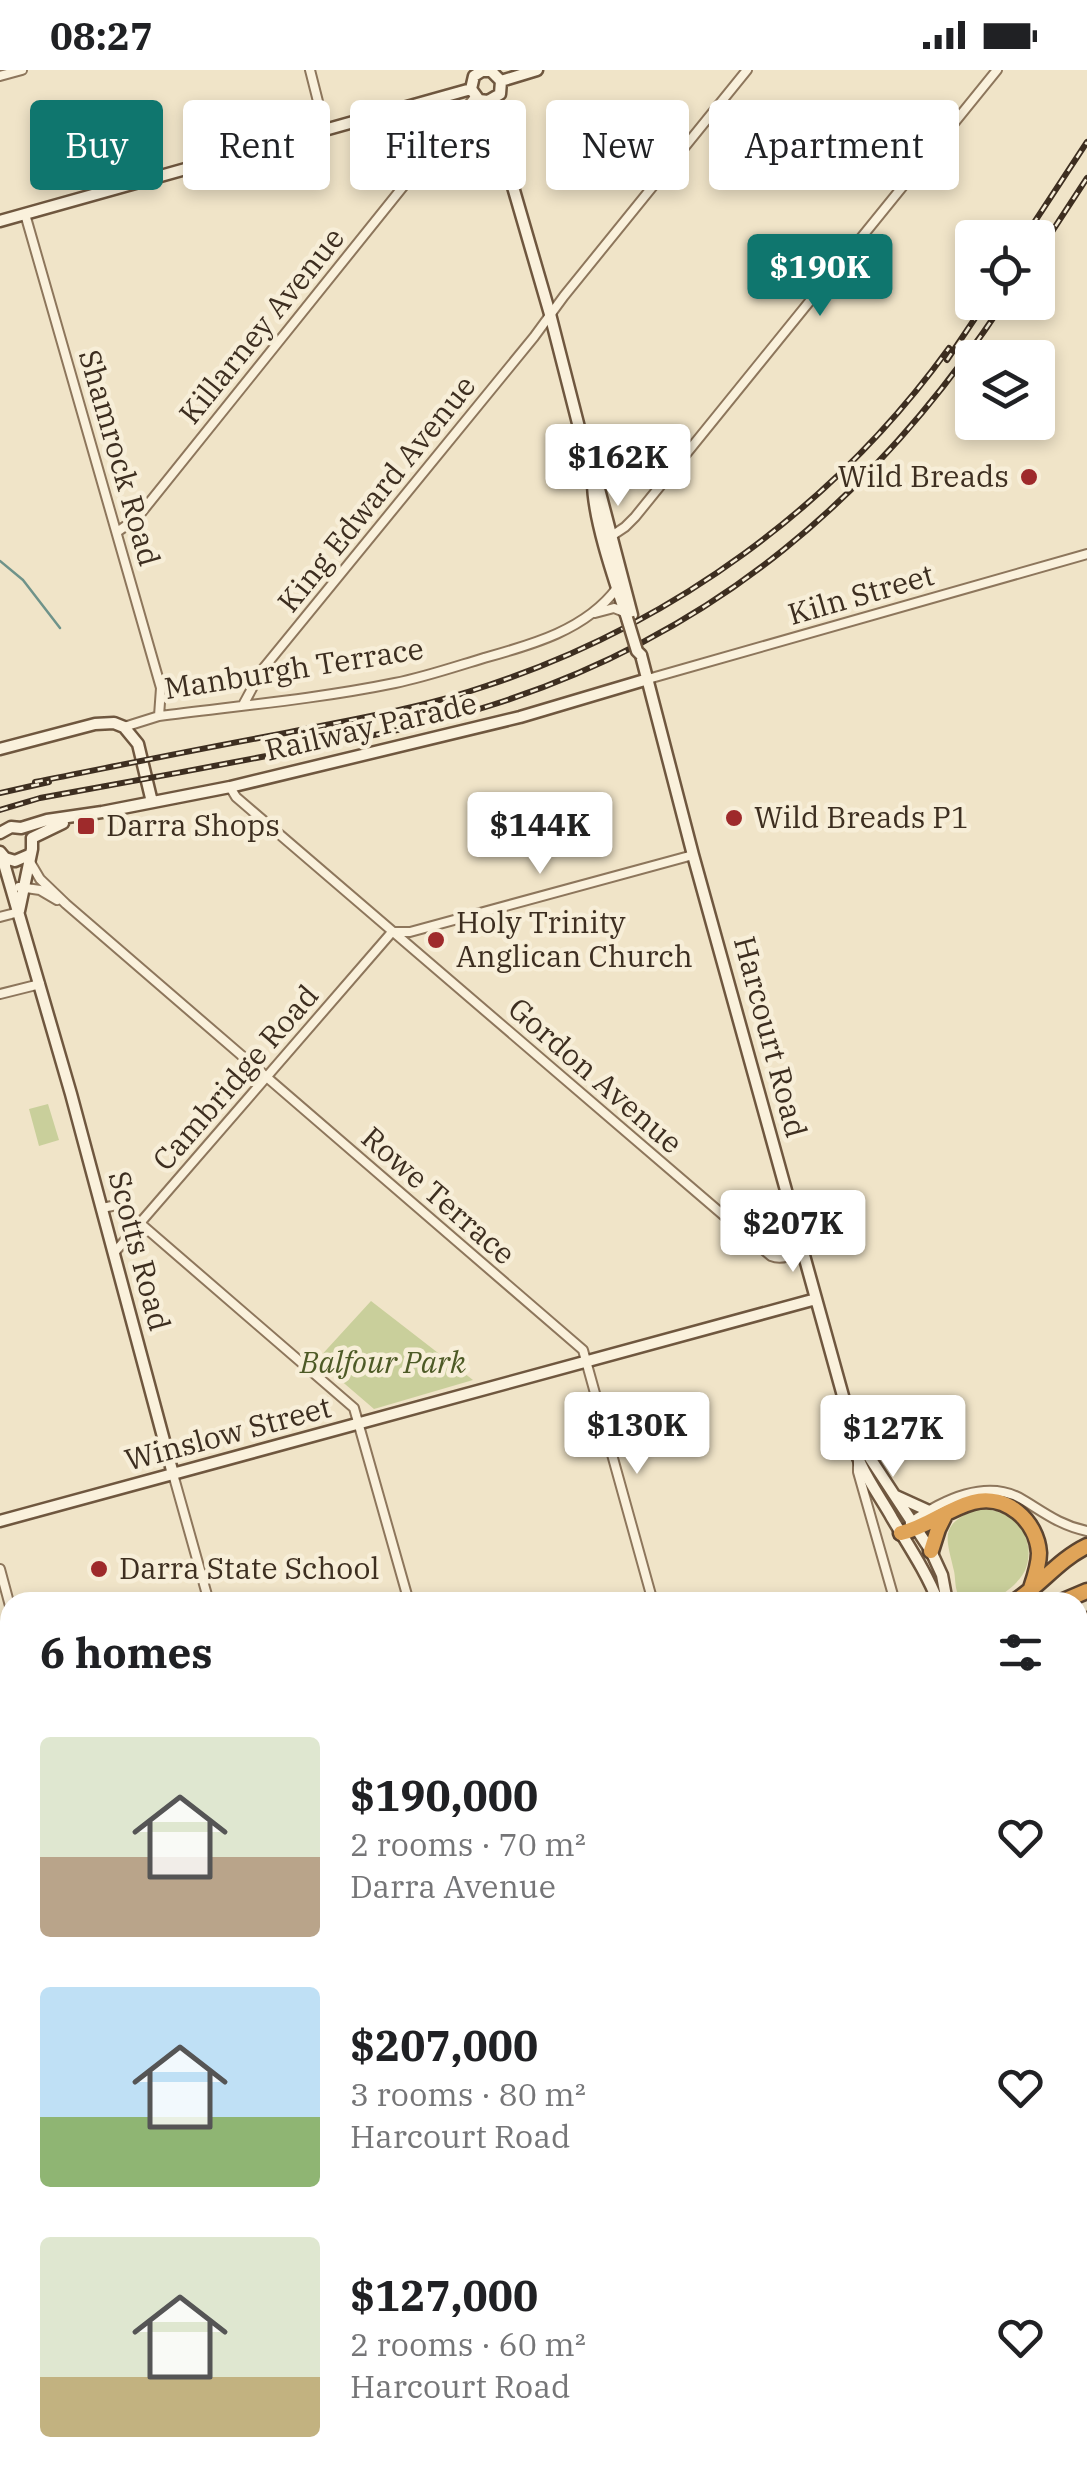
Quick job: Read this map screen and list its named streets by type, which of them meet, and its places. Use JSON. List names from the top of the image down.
{
  "streets": {
    "street": [
      "Killarney Avenue",
      "Shamrock Road",
      "King Edward Avenue",
      "Kiln Street",
      "Manburgh Terrace",
      "Railway Parade",
      "Harcourt Road",
      "Gordon Avenue",
      "Cambridge Road",
      "Rowe Terrace",
      "Scotts Road",
      "Winslow Street"
    ]
  },
  "crossings": [
    ["Killarney Avenue", "Shamrock Road"],
    ["Shamrock Road", "Manburgh Terrace"],
    ["King Edward Avenue", "Manburgh Terrace"],
    ["Kiln Street", "Railway Parade"],
    ["Kiln Street", "Harcourt Road"],
    ["Manburgh Terrace", "Harcourt Road"],
    ["Railway Parade", "Harcourt Road"],
    ["Railway Parade", "Gordon Avenue"],
    ["Railway Parade", "Scotts Road"],
    ["Harcourt Road", "Gordon Avenue"],
    ["Harcourt Road", "Winslow Street"],
    ["Gordon Avenue", "Cambridge Road"],
    ["Cambridge Road", "Rowe Terrace"],
    ["Cambridge Road", "Scotts Road"],
    ["Rowe Terrace", "Scotts Road"],
    ["Rowe Terrace", "Winslow Street"],
    ["Scotts Road", "Winslow Street"]
  ],
  "parks": ["Balfour Park"],
  "places": {
    "other": [
      "Wild Breads",
      "Wild Breads P1",
      "Holy Trinity Anglican Church",
      "Darra State School"
    ],
    "transit": ["Darra Shops"]
  },
  "page": {
    "status": "08:27",
    "chip": [
      "Buy",
      "Rent",
      "Filters",
      "New",
      "Apartment"
    ],
    "price": [
      "$190K",
      "$162K",
      "$144K",
      "$207K",
      "$130K",
      "$127K"
    ],
    "heading": "6 homes",
    "list": [
      {
        "name": "$190,000",
        "note": "2 rooms · 70 m² · Darra Avenue"
      },
      {
        "name": "$207,000",
        "note": "3 rooms · 80 m² · Harcourt Road"
      },
      {
        "name": "$127,000",
        "note": "2 rooms · 60 m² · Harcourt Road"
      }
    ]
  }
}
